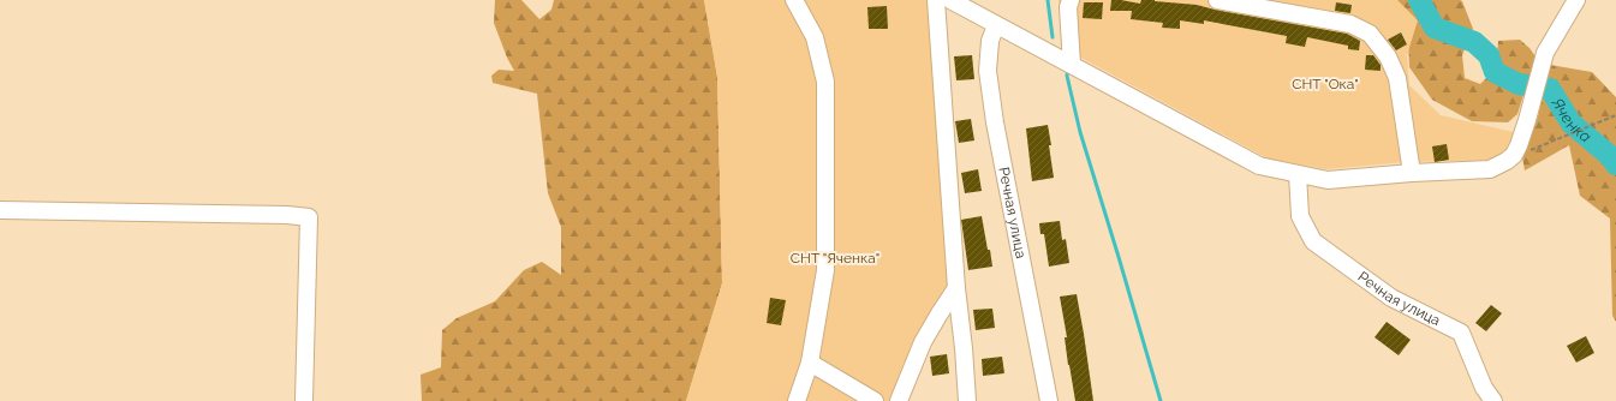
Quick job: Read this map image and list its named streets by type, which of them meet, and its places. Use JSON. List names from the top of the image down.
{
  "streets": {
    "street": ["Речная улица"]
  },
  "water": ["Яченка"],
  "parks": ["СНТ \"Ока\"", "СНТ \"Яченка\""]
}
